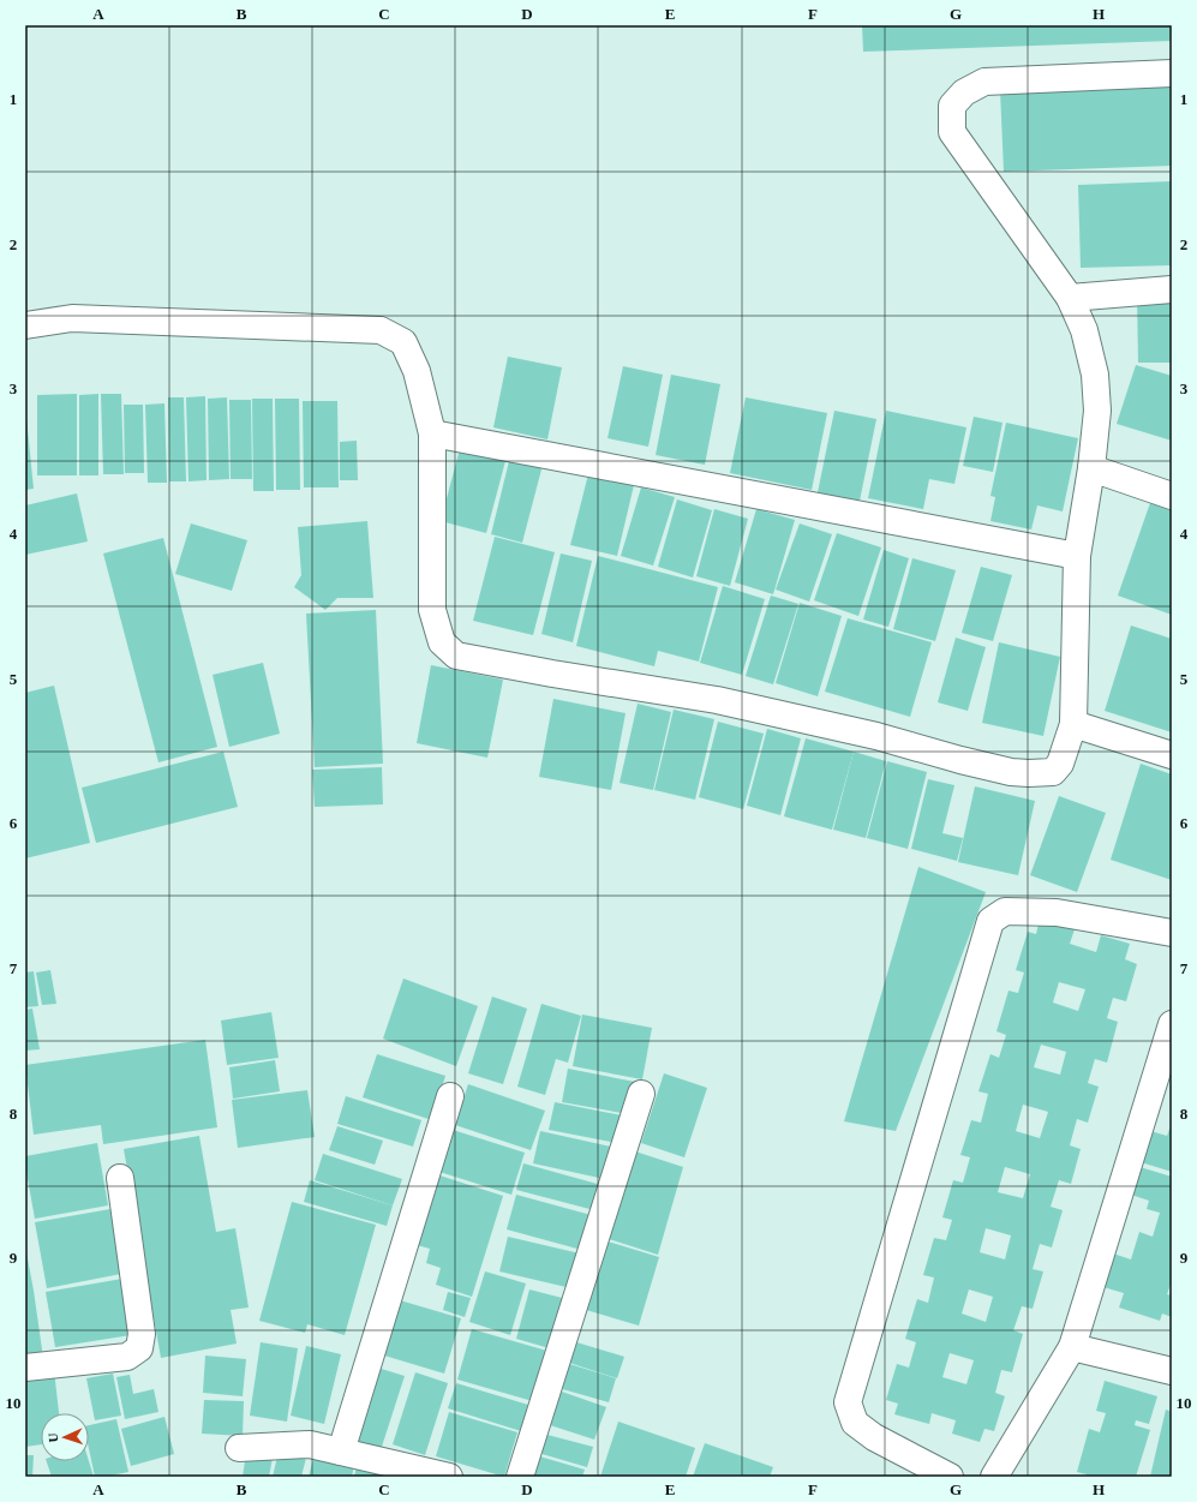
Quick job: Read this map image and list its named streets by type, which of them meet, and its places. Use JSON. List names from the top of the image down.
{
  "north": "left",
  "grid": {
    "columns": [
      "A",
      "B",
      "C",
      "D",
      "E",
      "F",
      "G",
      "H"
    ],
    "rows": [
      "1",
      "2",
      "3",
      "4",
      "5",
      "6",
      "7",
      "8",
      "9",
      "10"
    ]
  }
}
